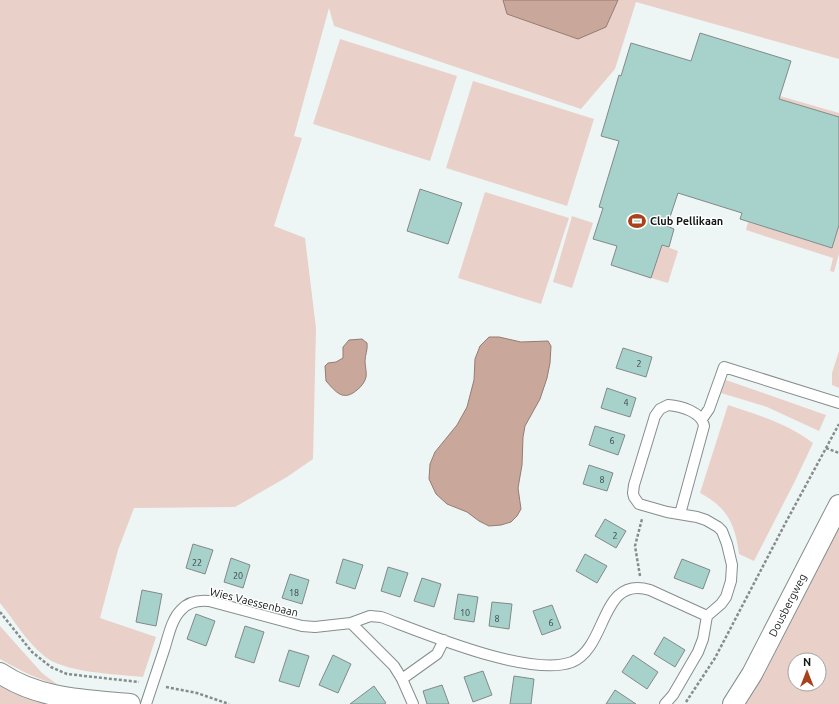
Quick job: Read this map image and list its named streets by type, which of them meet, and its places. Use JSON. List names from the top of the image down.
{
  "streets": {
    "street": ["Dousbergweg"],
    "lane": ["Wies Vaessenbaan"]
  },
  "places": {
    "sports": ["Club Pellikaan"]
  },
  "house_numbers": [
    "2",
    "4",
    "6",
    "8",
    "2",
    "22",
    "20",
    "18",
    "10",
    "8",
    "6"
  ],
  "north": "top"
}
